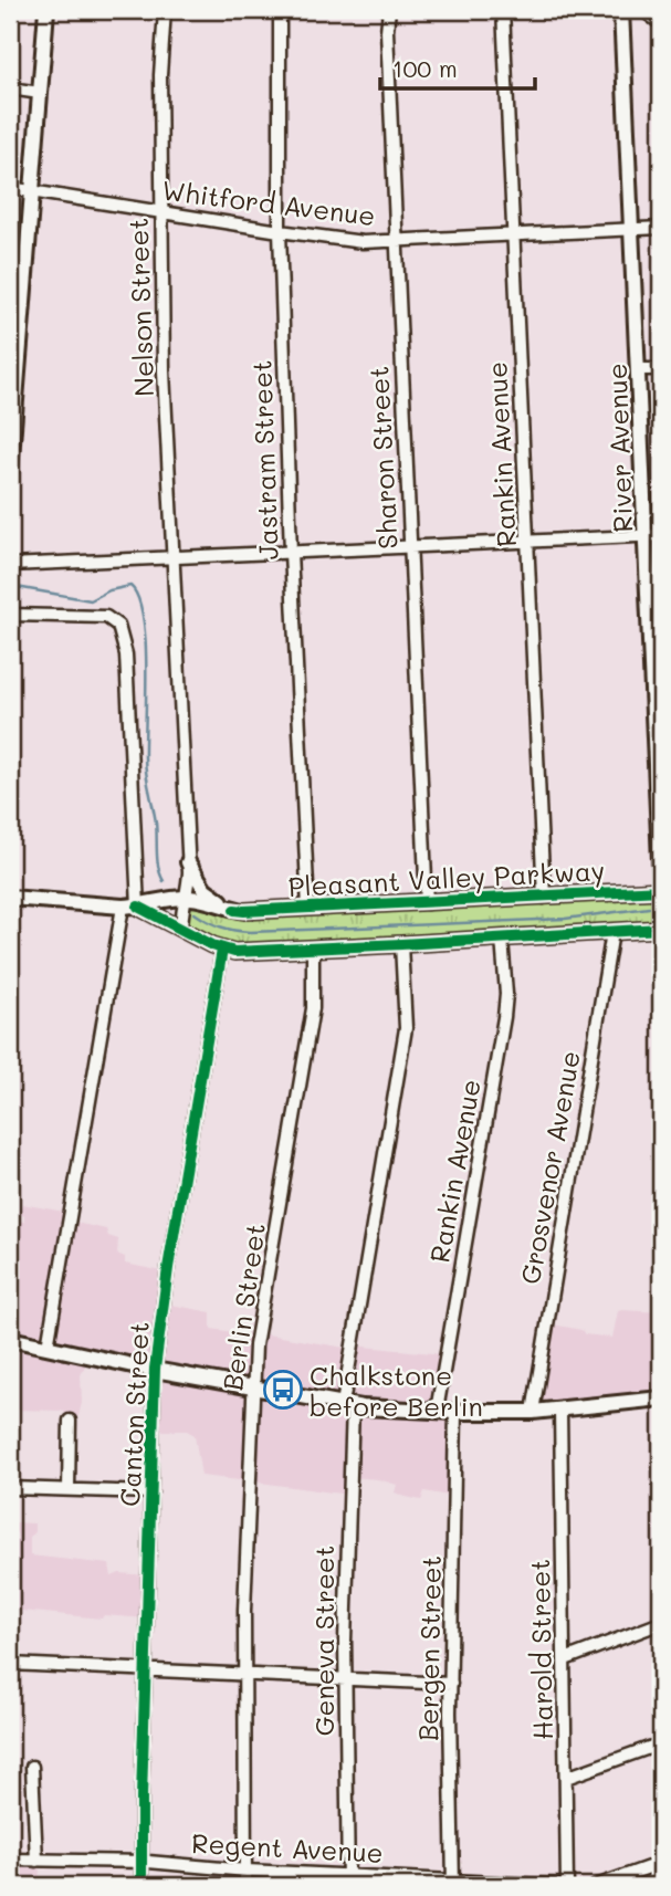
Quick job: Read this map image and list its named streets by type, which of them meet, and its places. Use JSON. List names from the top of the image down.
{
  "streets": {
    "street": [
      "Whitford Avenue",
      "Nelson Street",
      "River Avenue",
      "Rankin Avenue",
      "Sharon Street",
      "Jastram Street",
      "Pleasant Valley Parkway",
      "Grosvenor Avenue",
      "Berlin Street",
      "Canton Street",
      "Geneva Street",
      "Bergen Street",
      "Harold Street",
      "Regent Avenue"
    ]
  },
  "crossings": [
    ["Whitford Avenue", "Nelson Street"],
    ["Whitford Avenue", "River Avenue"],
    ["Whitford Avenue", "Rankin Avenue"],
    ["Whitford Avenue", "Sharon Street"],
    ["Whitford Avenue", "Jastram Street"],
    ["River Avenue", "Pleasant Valley Parkway"],
    ["Rankin Avenue", "Pleasant Valley Parkway"],
    ["Sharon Street", "Pleasant Valley Parkway"],
    ["Jastram Street", "Pleasant Valley Parkway"],
    ["Berlin Street", "Regent Avenue"],
    ["Canton Street", "Regent Avenue"],
    ["Geneva Street", "Regent Avenue"],
    ["Bergen Street", "Regent Avenue"],
    ["Harold Street", "Regent Avenue"]
  ],
  "places": {
    "bus stop": ["Chalkstone before Berlin"]
  },
  "scale_bar": "100 m"
}
